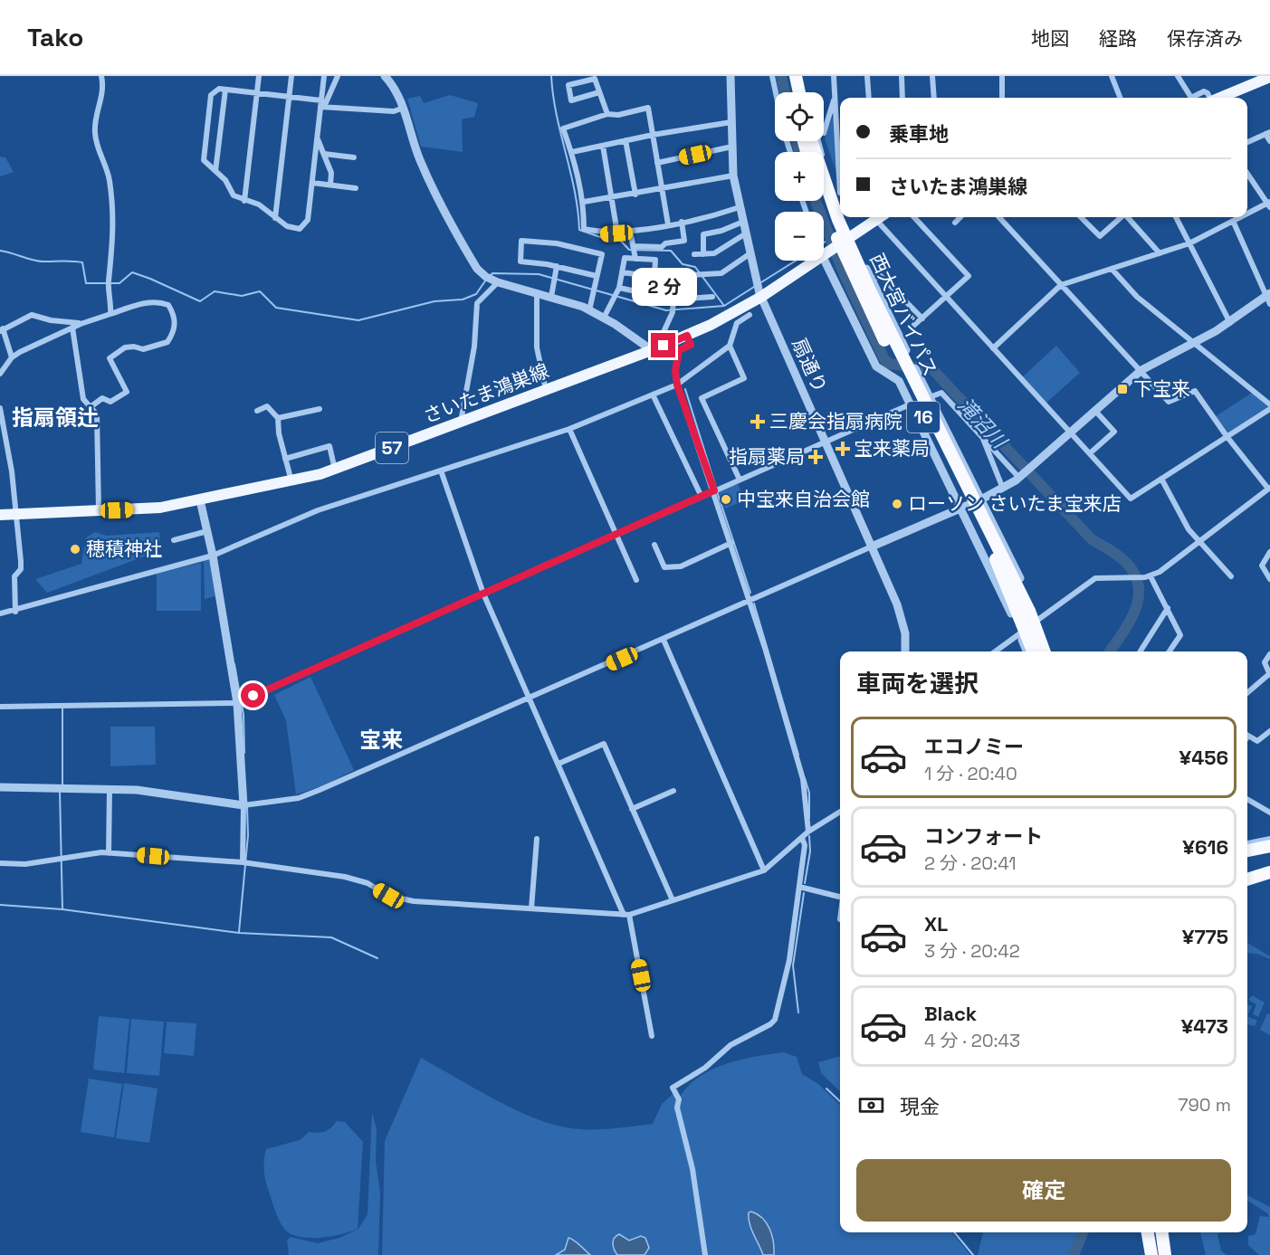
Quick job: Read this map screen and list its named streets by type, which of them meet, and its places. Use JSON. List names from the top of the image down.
{
  "streets": {
    "highway": ["西大宮バイパス", "16"],
    "main road": ["さいたま鴻巣線", "57"],
    "street": ["扇通り"]
  },
  "crossings": [
    ["扇通り", "さいたま鴻巣線"]
  ],
  "districts": ["指扇領辻", "宝来"],
  "water": ["滝沼川"],
  "places": {
    "transit": ["下宝来"],
    "health": ["三慶会指扇病院", "宝来薬局", "指扇薬局"],
    "other": ["中宝来自治会館", "ローソン さいたま宝来店", "穂積神社"]
  },
  "page": {
    "header": "Tako",
    "nav": ["地図", "経路", "保存済み"],
    "map_buttons": ["+", "−"],
    "banner": ["乗車地", "さいたま鴻巣線"],
    "bubble": "2 分",
    "heading": "車両を選択",
    "list": [
      {
        "name": "エコノミー",
        "note": "1 分 · 20:40",
        "value": "¥456"
      },
      {
        "name": "コンフォート",
        "note": "2 分 · 20:41",
        "value": "¥616"
      },
      {
        "name": "XL",
        "note": "3 分 · 20:42",
        "value": "¥775"
      },
      {
        "name": "Black",
        "note": "4 分 · 20:43",
        "value": "¥473"
      }
    ],
    "pay": ["現金", "790 m"],
    "buttons": "確定"
  }
}
